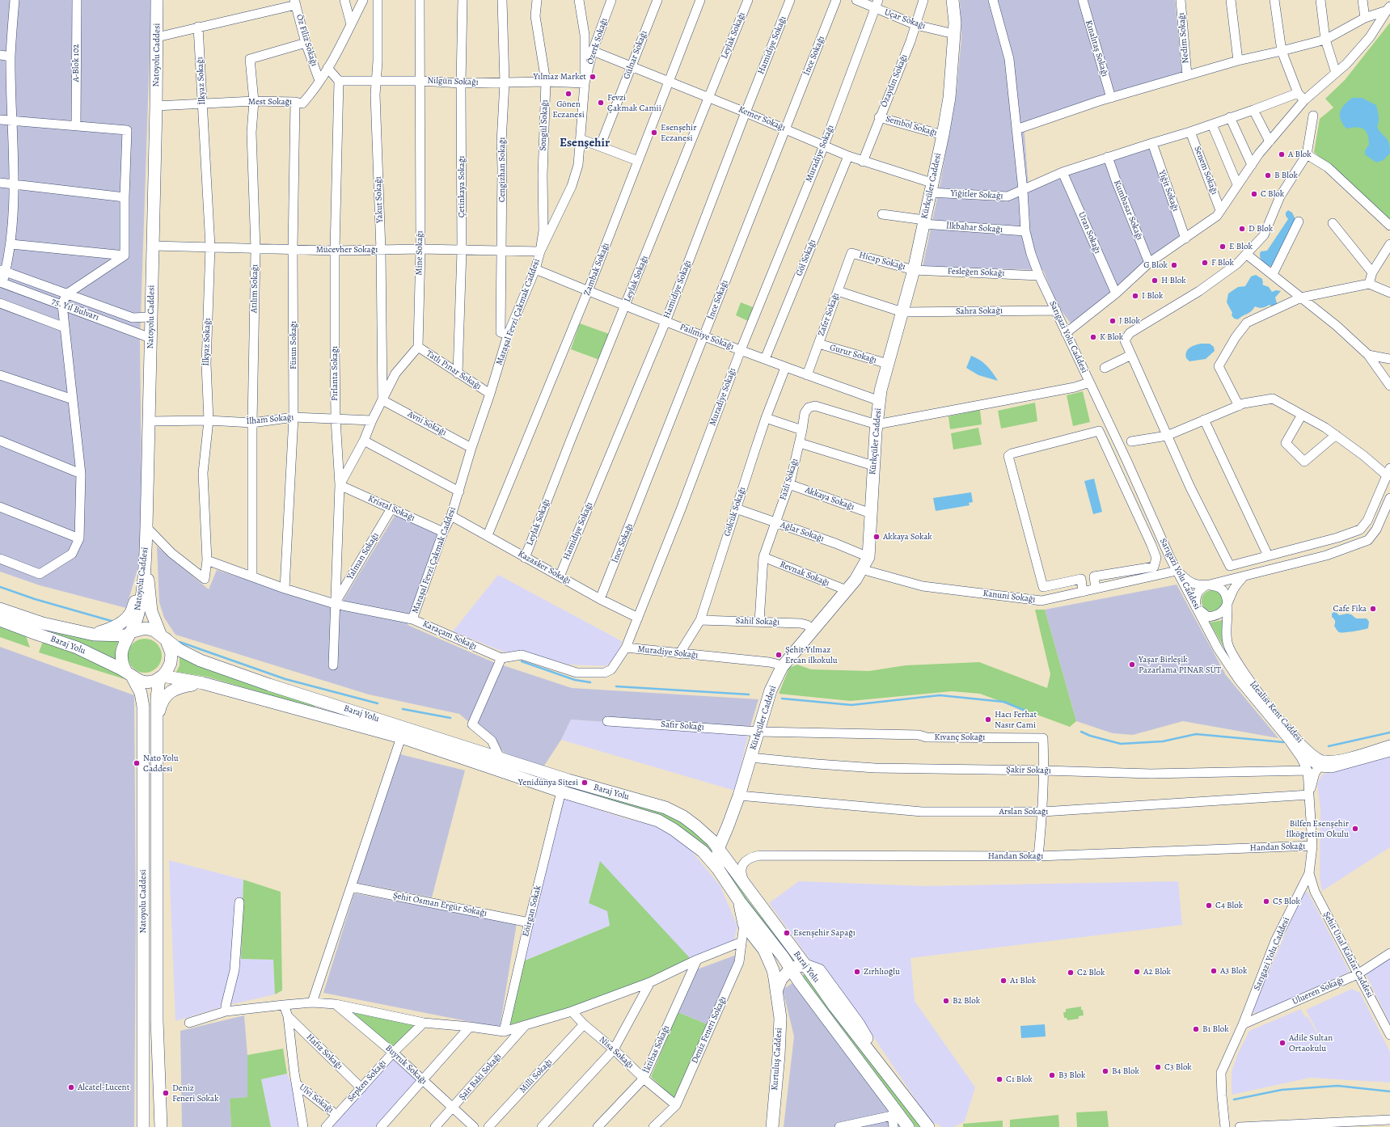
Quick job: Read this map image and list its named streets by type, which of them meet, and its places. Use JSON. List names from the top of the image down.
{
  "streets": {
    "main road": [
      "Natoyolu Caddesi",
      "Kürkçüler Caddesi",
      "Baraj Yolu",
      "Kurtuluş Caddesi"
    ],
    "street": [
      "Uçar Sokağı",
      "Leylak Sokağı",
      "Nedim Sokağı",
      "Öz Filiz Sokağı",
      "Özerk Sokağı",
      "Hamidiye Sokağı",
      "Kınalıtaş Sokağı",
      "Gülnar Sokağı",
      "İnce Sokağı",
      "A-Blok 102",
      "İlkyaz Sokağı",
      "Özaydın Sokağı",
      "Nilgün Sokağı",
      "Mest Sokağı",
      "Kemer Sokağı",
      "Songül Sokağı",
      "Sembol Sokağı",
      "Muradiye Sokağı",
      "Cengizhan Sokağı",
      "Senem Sokağı",
      "Çetinkaya Sokağı",
      "Yiğit Sokağı",
      "Yiğitler Sokağı",
      "Yakut Sokağı",
      "Kumbasar Sokağı",
      "İlkbahar Sokağı",
      "Uran Sokağı",
      "Mücevher Sokağı",
      "Mine Sokağı",
      "Göl Sokağı",
      "Hicap Sokağı",
      "Zambak Sokağı",
      "Fesleğen Sokağı",
      "Atılım Sokağı",
      "75. Yıl Bulvarı",
      "Sahra Sokağı",
      "Maraşal Fevzi Çakmak Caddesi",
      "Zafer Sokağı",
      "Pailmiye Sokağı",
      "Sarıgazi Yolu Caddesi",
      "Füsun Sokağı",
      "Gurur Sokağı",
      "Tatlı Pınar Sokağı",
      "Pırlanta Sokağı",
      "İlham Sokağı",
      "Avni Sokağı",
      "Fazlı Sokağı",
      "Akkaya Sokağı",
      "Kristal Sokağı",
      "Gölcük Sokağı",
      "Ağlar Sokağı",
      "Yalman Sokağı",
      "Kazasker Sokağı",
      "Revnak Sokağı",
      "Kanuni Sokağı",
      "Sahil Sokağı",
      "Karaçam Sokağı",
      "İdealist Kent Caddesi",
      "Safir Sokağı",
      "Kıvanç Sokağı",
      "Şakir Sokağı",
      "Arslan Sokağı",
      "Handan Sokağı",
      "Şehit Osman Ergür Sokağı",
      "Eöirgan Sokak",
      "Şehit Ünal Kalafat Caddesi",
      "Ulueren Sokağı",
      "Deniz Feneri Sokağı",
      "İktibas Sokağı",
      "Hafız Sokağı",
      "Nisa Sokağı",
      "Buyruk Sokağı",
      "Milli Sokağı",
      "Şair Baki Sokağı",
      "Sepken Sokağı",
      "Ulvi Sokağı"
    ]
  },
  "crossings": [
    ["Uçar Sokağı", "Özaydın Sokağı"],
    ["Uçar Sokağı", "Muradiye Sokağı"],
    ["Uçar Sokağı", "Kürkçüler Caddesi"],
    ["Leylak Sokağı", "Kemer Sokağı"],
    ["Leylak Sokağı", "Pailmiye Sokağı"],
    ["Leylak Sokağı", "Kazasker Sokağı"],
    ["Öz Filiz Sokağı", "Mest Sokağı"],
    ["Öz Filiz Sokağı", "Atılım Sokağı"],
    ["Özerk Sokağı", "Nilgün Sokağı"],
    ["Özerk Sokağı", "Kemer Sokağı"],
    ["Özerk Sokağı", "Maraşal Fevzi Çakmak Caddesi"],
    ["Hamidiye Sokağı", "Kemer Sokağı"],
    ["Hamidiye Sokağı", "Pailmiye Sokağı"],
    ["Hamidiye Sokağı", "Kazasker Sokağı"],
    ["Natoyolu Caddesi", "İlkyaz Sokağı"],
    ["Natoyolu Caddesi", "Mest Sokağı"],
    ["Natoyolu Caddesi", "Mücevher Sokağı"],
    ["Natoyolu Caddesi", "75. Yıl Bulvarı"],
    ["Natoyolu Caddesi", "İlham Sokağı"],
    ["Natoyolu Caddesi", "Baraj Yolu"],
    ["Gülnar Sokağı", "Kemer Sokağı"],
    ["İnce Sokağı", "Kemer Sokağı"],
    ["İnce Sokağı", "Pailmiye Sokağı"],
    ["İnce Sokağı", "Kazasker Sokağı"],
    ["İlkyaz Sokağı", "Mest Sokağı"],
    ["İlkyaz Sokağı", "Mücevher Sokağı"],
    ["İlkyaz Sokağı", "İlham Sokağı"],
    ["İlkyaz Sokağı", "Karaçam Sokağı"],
    ["Özaydın Sokağı", "Kemer Sokağı"],
    ["Özaydın Sokağı", "Sembol Sokağı"],
    ["Nilgün Sokağı", "Songül Sokağı"],
    ["Nilgün Sokağı", "Cengizhan Sokağı"],
    ["Nilgün Sokağı", "Çetinkaya Sokağı"],
    ["Nilgün Sokağı", "Yakut Sokağı"],
    ["Nilgün Sokağı", "Mine Sokağı"],
    ["Nilgün Sokağı", "Maraşal Fevzi Çakmak Caddesi"],
    ["Nilgün Sokağı", "Pırlanta Sokağı"],
    ["Mest Sokağı", "Atılım Sokağı"],
    ["Mest Sokağı", "Füsun Sokağı"],
    ["Kemer Sokağı", "Muradiye Sokağı"],
    ["Kemer Sokağı", "Kürkçüler Caddesi"],
    ["Kemer Sokağı", "Yiğitler Sokağı"],
    ["Kemer Sokağı", "Göl Sokağı"],
    ["Kemer Sokağı", "Zambak Sokağı"],
    ["Songül Sokağı", "Mücevher Sokağı"],
    ["Songül Sokağı", "Maraşal Fevzi Çakmak Caddesi"],
    ["Sembol Sokağı", "Kürkçüler Caddesi"],
    ["Muradiye Sokağı", "Kürkçüler Caddesi"],
    ["Muradiye Sokağı", "Pailmiye Sokağı"],
    ["Muradiye Sokağı", "Gölcük Sokağı"],
    ["Muradiye Sokağı", "Kazasker Sokağı"],
    ["Cengizhan Sokağı", "Mücevher Sokağı"],
    ["Cengizhan Sokağı", "Maraşal Fevzi Çakmak Caddesi"],
    ["Senem Sokağı", "Yiğitler Sokağı"],
    ["Kürkçüler Caddesi", "Yiğitler Sokağı"],
    ["Kürkçüler Caddesi", "İlkbahar Sokağı"],
    ["Kürkçüler Caddesi", "Hicap Sokağı"],
    ["Kürkçüler Caddesi", "Fesleğen Sokağı"],
    ["Kürkçüler Caddesi", "Sahra Sokağı"],
    ["Kürkçüler Caddesi", "Pailmiye Sokağı"],
    ["Kürkçüler Caddesi", "Gurur Sokağı"],
    ["Kürkçüler Caddesi", "Fazlı Sokağı"],
    ["Kürkçüler Caddesi", "Akkaya Sokağı"],
    ["Kürkçüler Caddesi", "Ağlar Sokağı"],
    ["Kürkçüler Caddesi", "Revnak Sokağı"],
    ["Kürkçüler Caddesi", "Kanuni Sokağı"],
    ["Kürkçüler Caddesi", "Sahil Sokağı"],
    ["Kürkçüler Caddesi", "Baraj Yolu"],
    ["Kürkçüler Caddesi", "Safir Sokağı"],
    ["Kürkçüler Caddesi", "Kıvanç Sokağı"],
    ["Kürkçüler Caddesi", "Şakir Sokağı"],
    ["Kürkçüler Caddesi", "Arslan Sokağı"],
    ["Çetinkaya Sokağı", "Mücevher Sokağı"],
    ["Çetinkaya Sokağı", "Tatlı Pınar Sokağı"],
    ["Yiğit Sokağı", "Yiğitler Sokağı"],
    ["Yiğitler Sokağı", "Kumbasar Sokağı"],
    ["Yiğitler Sokağı", "Uran Sokağı"],
    ["Yiğitler Sokağı", "Sarıgazi Yolu Caddesi"],
    ["Yakut Sokağı", "Mücevher Sokağı"],
    ["Yakut Sokağı", "Avni Sokağı"],
    ["İlkbahar Sokağı", "Sarıgazi Yolu Caddesi"],
    ["Mücevher Sokağı", "Mine Sokağı"],
    ["Mücevher Sokağı", "Atılım Sokağı"],
    ["Mücevher Sokağı", "Maraşal Fevzi Çakmak Caddesi"],
    ["Mücevher Sokağı", "Füsun Sokağı"],
    ["Mücevher Sokağı", "Pırlanta Sokağı"],
    ["Mine Sokağı", "Tatlı Pınar Sokağı"],
    ["Göl Sokağı", "Pailmiye Sokağı"],
    ["Hicap Sokağı", "Fesleğen Sokağı"],
    ["Hicap Sokağı", "Zafer Sokağı"],
    ["Zambak Sokağı", "Pailmiye Sokağı"],
    ["Zambak Sokağı", "Kazasker Sokağı"],
    ["Fesleğen Sokağı", "Sarıgazi Yolu Caddesi"],
    ["Atılım Sokağı", "İlham Sokağı"],
    ["Atılım Sokağı", "Karaçam Sokağı"],
    ["Sahra Sokağı", "Zafer Sokağı"],
    ["Sahra Sokağı", "Sarıgazi Yolu Caddesi"],
    ["Maraşal Fevzi Çakmak Caddesi", "Pailmiye Sokağı"],
    ["Maraşal Fevzi Çakmak Caddesi", "Tatlı Pınar Sokağı"],
    ["Maraşal Fevzi Çakmak Caddesi", "Avni Sokağı"],
    ["Maraşal Fevzi Çakmak Caddesi", "Kristal Sokağı"],
    ["Maraşal Fevzi Çakmak Caddesi", "Kazasker Sokağı"],
    ["Maraşal Fevzi Çakmak Caddesi", "Karaçam Sokağı"],
    ["Zafer Sokağı", "Pailmiye Sokağı"],
    ["Zafer Sokağı", "Gurur Sokağı"],
    ["Pailmiye Sokağı", "Gölcük Sokağı"],
    ["Sarıgazi Yolu Caddesi", "Kanuni Sokağı"],
    ["Sarıgazi Yolu Caddesi", "İdealist Kent Caddesi"],
    ["Sarıgazi Yolu Caddesi", "Şakir Sokağı"],
    ["Sarıgazi Yolu Caddesi", "Arslan Sokağı"],
    ["Sarıgazi Yolu Caddesi", "Handan Sokağı"],
    ["Sarıgazi Yolu Caddesi", "Şehit Ünal Kalafat Caddesi"],
    ["Sarıgazi Yolu Caddesi", "Ulueren Sokağı"],
    ["Füsun Sokağı", "İlham Sokağı"],
    ["Füsun Sokağı", "Karaçam Sokağı"],
    ["Pırlanta Sokağı", "İlham Sokağı"],
    ["Pırlanta Sokağı", "Kristal Sokağı"],
    ["Pırlanta Sokağı", "Yalman Sokağı"],
    ["Pırlanta Sokağı", "Karaçam Sokağı"],
    ["Fazlı Sokağı", "Akkaya Sokağı"],
    ["Fazlı Sokağı", "Ağlar Sokağı"],
    ["Fazlı Sokağı", "Revnak Sokağı"],
    ["Fazlı Sokağı", "Sahil Sokağı"],
    ["Kristal Sokağı", "Yalman Sokağı"],
    ["Gölcük Sokağı", "Ağlar Sokağı"],
    ["Gölcük Sokağı", "Sahil Sokağı"],
    ["Yalman Sokağı", "Karaçam Sokağı"],
    ["Baraj Yolu", "Handan Sokağı"],
    ["Baraj Yolu", "Eöirgan Sokak"],
    ["Safir Sokağı", "Kıvanç Sokağı"],
    ["Kıvanç Sokağı", "Şakir Sokağı"],
    ["Kıvanç Sokağı", "Arslan Sokağı"],
    ["Kıvanç Sokağı", "Handan Sokağı"],
    ["Şehit Osman Ergür Sokağı", "Eöirgan Sokak"],
    ["Şehit Ünal Kalafat Caddesi", "Ulueren Sokağı"],
    ["Deniz Feneri Sokağı", "Nisa Sokağı"],
    ["İktibas Sokağı", "Nisa Sokağı"],
    ["Hafız Sokağı", "Sepken Sokağı"],
    ["Nisa Sokağı", "Milli Sokağı"],
    ["Buyruk Sokağı", "Şair Baki Sokağı"],
    ["Buyruk Sokağı", "Sepken Sokağı"],
    ["Sepken Sokağı", "Ulvi Sokağı"]
  ],
  "districts": ["Esenşehir"],
  "places": [
    "Yılmaz Market",
    "Gönen Eczanesi",
    "Fevzi Çakmak Camii",
    "Esenşehir Eczanesi",
    "A Blok",
    "B Blok",
    "C Blok",
    "D Blok",
    "E Blok",
    "F Blok",
    "G Blok",
    "H Blok",
    "I Blok",
    "J Blok",
    "K Blok",
    "Akkaya Sokak",
    "Cafe Fika",
    "Şehit Yılmaz Ercan ilkokulu",
    "Yaşar Birleşik Pazarlama PINAR SÜT",
    "Hacı Ferhat Nasır Cami",
    "Nato Yolu Caddesi",
    "Yenidünya Sitesi",
    "Bilfen Esenşehir İlköğretim Okulu",
    "C5 Blok",
    "C4 Blok",
    "Esenşehir Sapağı",
    "A3 Blok",
    "Zırhlıoğlu",
    "A2 Blok",
    "C2 Blok",
    "A1 Blok",
    "B2 Blok",
    "B1 Blok",
    "Adile Sultan Ortaokulu",
    "C3 Blok",
    "B4 Blok",
    "B3 Blok",
    "C1 Blok",
    "Alcatel-Lucent",
    "Deniz Feneri Sokak"
  ]
}
